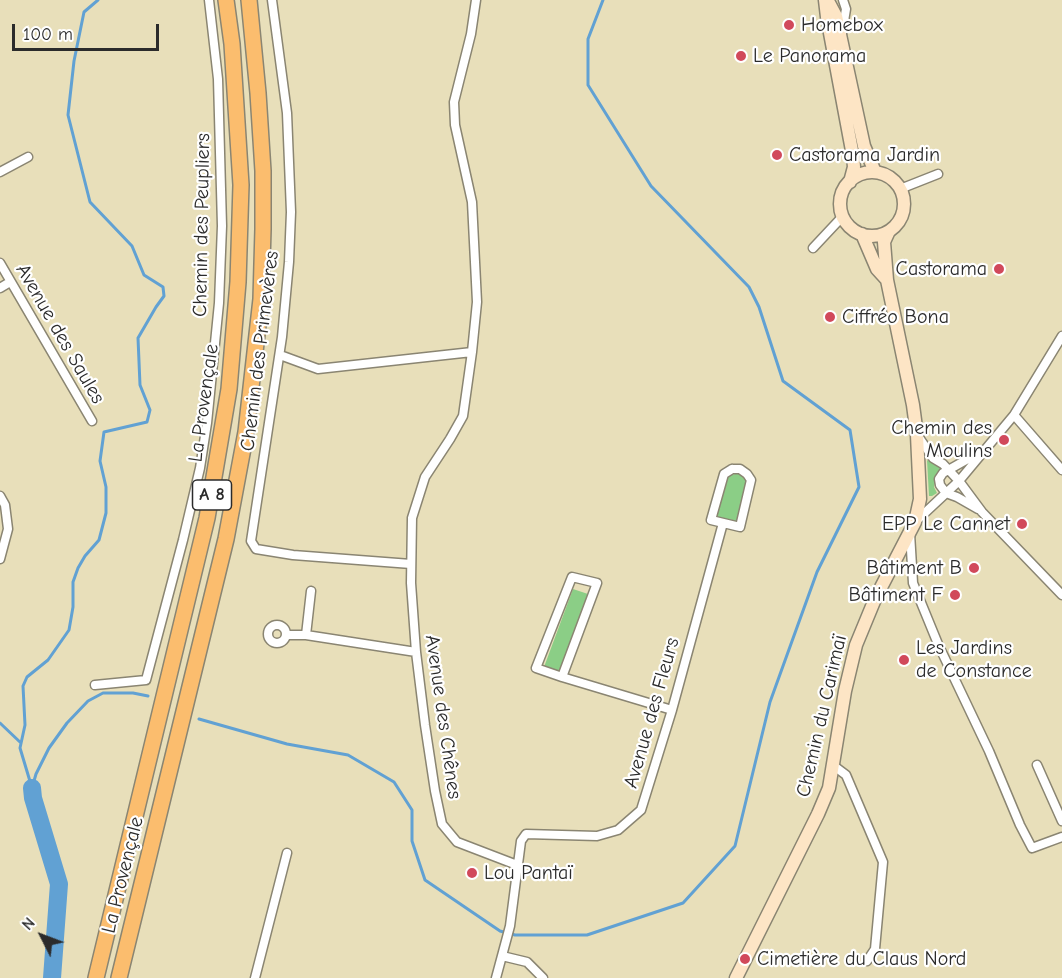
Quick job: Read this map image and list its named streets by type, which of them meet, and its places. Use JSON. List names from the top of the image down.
{
  "streets": {
    "highway": ["La Provençale", "A 8"],
    "main road": ["Chemin du Carimaï"],
    "street": [
      "Chemin des Peupliers",
      "Avenue des Saules",
      "Chemin des Primevères",
      "Avenue des Fleurs",
      "Avenue des Chênes"
    ]
  },
  "crossings": [
    ["Chemin des Primevères", "Avenue des Chênes"],
    ["Avenue des Fleurs", "Avenue des Chênes"]
  ],
  "places": [
    "Homebox",
    "Le Panorama",
    "Castorama Jardin",
    "Castorama",
    "Ciffréo Bona",
    "Chemin des Moulins",
    "EPP Le Cannet",
    "Bâtiment B",
    "Bâtiment F",
    "Les Jardins de Constance",
    "Lou Pantaï",
    "Cimetière du Claus Nord"
  ],
  "scale_bar": "100 m",
  "north": "top left"
}
